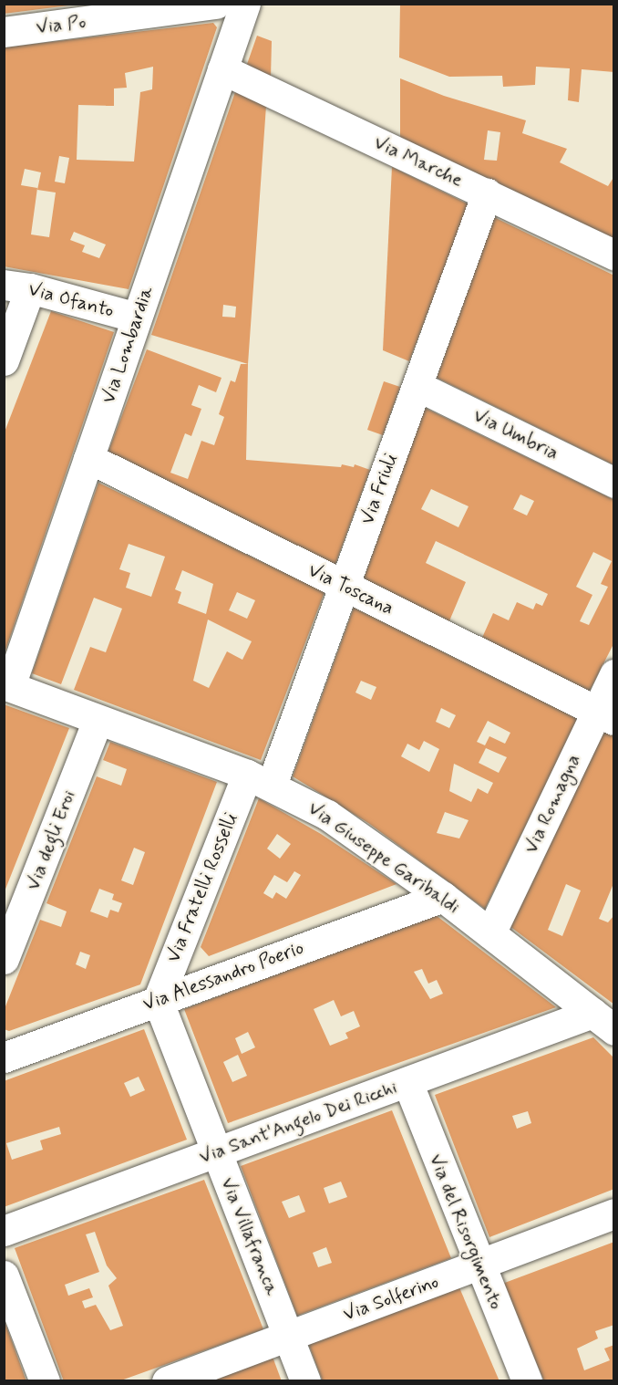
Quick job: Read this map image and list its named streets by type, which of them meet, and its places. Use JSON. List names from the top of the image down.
{
  "streets": {
    "street": [
      "Via Po",
      "Via Marche",
      "Via Ofanto",
      "Via Lombardia",
      "Via Umbria",
      "Via Friuli",
      "Via Toscana",
      "Via Romagna",
      "Via degli Eroi",
      "Via Giuseppe Garibaldi",
      "Via Fratelli Rosselli",
      "Via Alessandro Poerio",
      "Via Sant'Angelo Dei Ricchi",
      "Via del Risorgimento",
      "Via Villafranca",
      "Via Solferino"
    ]
  },
  "crossings": [
    ["Via Marche", "Via Lombardia"],
    ["Via Marche", "Via Friuli"],
    ["Via Ofanto", "Via Lombardia"],
    ["Via Lombardia", "Via Toscana"],
    ["Via Lombardia", "Via Giuseppe Garibaldi"],
    ["Via Umbria", "Via Friuli"],
    ["Via Friuli", "Via Toscana"],
    ["Via Friuli", "Via Giuseppe Garibaldi"],
    ["Via Friuli", "Via Fratelli Rosselli"],
    ["Via Toscana", "Via Romagna"],
    ["Via Romagna", "Via Giuseppe Garibaldi"],
    ["Via degli Eroi", "Via Giuseppe Garibaldi"],
    ["Via Giuseppe Garibaldi", "Via Fratelli Rosselli"],
    ["Via Giuseppe Garibaldi", "Via Alessandro Poerio"],
    ["Via Giuseppe Garibaldi", "Via Sant'Angelo Dei Ricchi"],
    ["Via Fratelli Rosselli", "Via Alessandro Poerio"],
    ["Via Fratelli Rosselli", "Via Villafranca"],
    ["Via Alessandro Poerio", "Via Villafranca"],
    ["Via Sant'Angelo Dei Ricchi", "Via del Risorgimento"],
    ["Via Sant'Angelo Dei Ricchi", "Via Villafranca"],
    ["Via del Risorgimento", "Via Solferino"],
    ["Via Villafranca", "Via Solferino"]
  ]
}
